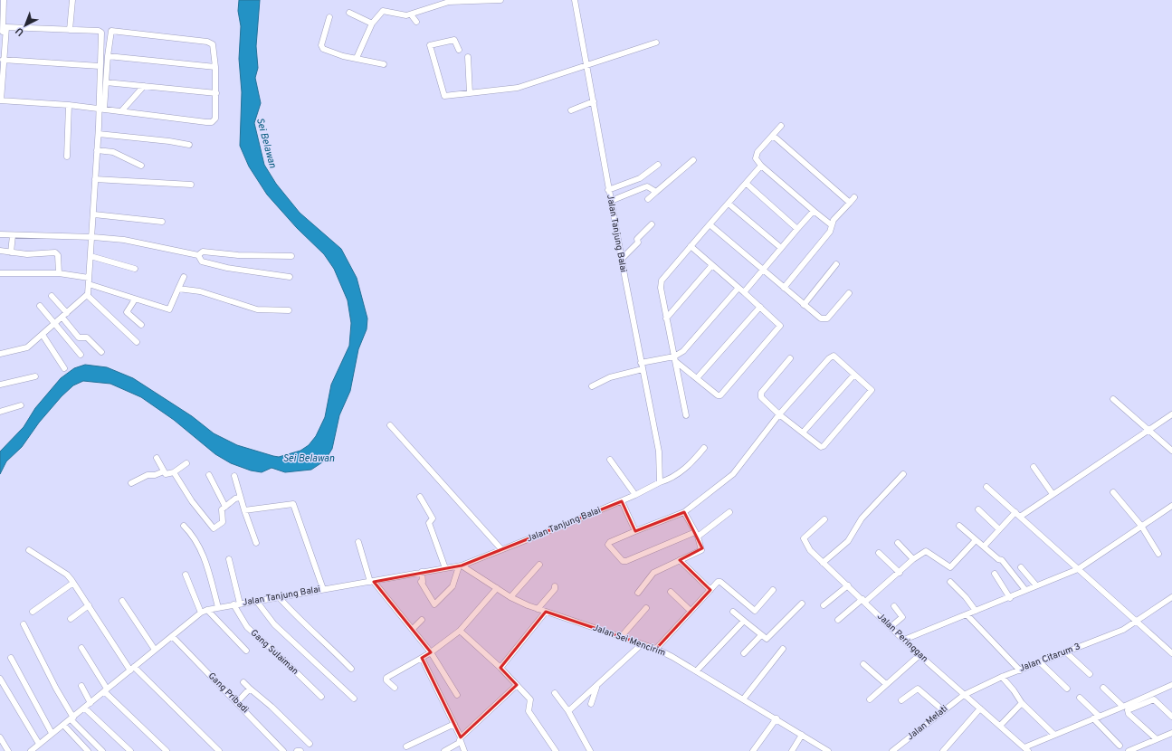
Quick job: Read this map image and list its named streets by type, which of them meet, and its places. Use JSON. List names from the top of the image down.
{
  "streets": {
    "street": [
      "Jalan Tanjung Balai",
      "Jalan Peringgan",
      "Jalan Sei Mencirim",
      "Gang Sulaiman",
      "Jalan Citarum 3",
      "Gang Pribadi",
      "Jalan Melati"
    ]
  },
  "crossings": [
    ["Jalan Tanjung Balai", "Jalan Sei Mencirim"],
    ["Jalan Tanjung Balai", "Gang Sulaiman"],
    ["Jalan Tanjung Balai", "Gang Pribadi"],
    ["Jalan Peringgan", "Jalan Citarum 3"],
    ["Jalan Peringgan", "Jalan Melati"],
    ["Jalan Citarum 3", "Jalan Melati"]
  ],
  "water": ["Sei Belawan"],
  "north": "bottom left"
}
